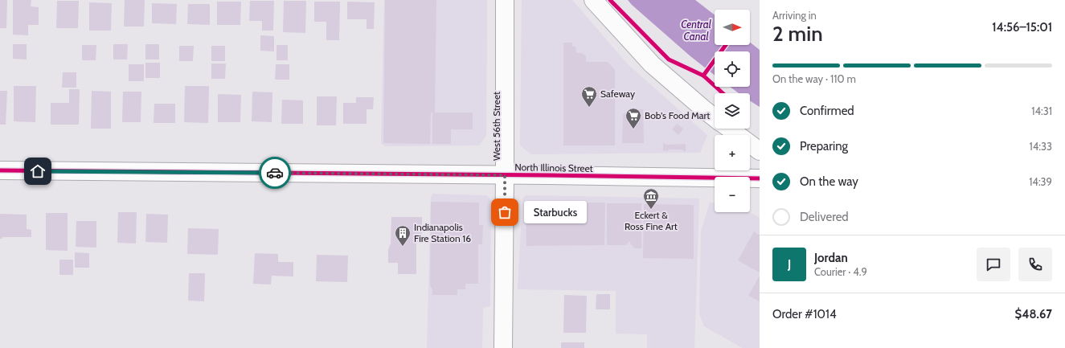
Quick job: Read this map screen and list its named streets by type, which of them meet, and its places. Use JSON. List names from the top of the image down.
{
  "streets": {
    "street": ["West 56th Street", "North Illinois Street"]
  },
  "crossings": [
    ["West 56th Street", "North Illinois Street"]
  ],
  "water": ["Central Canal"],
  "places": {
    "supermarket": ["Safeway", "Bob's Food Mart"],
    "museum": ["Eckert & Ross Fine Art"],
    "other": ["Starbucks"],
    "building": ["Indianapolis Fire Station 16"]
  },
  "north": "right",
  "page": {
    "heading": ["2 min", "Arriving in", "14:56–15:01"],
    "panel": [
      "Jordan",
      "Courier · 4.9",
      "Order #1014",
      "$48.67"
    ],
    "map_buttons": ["+", "−"],
    "bar": "On the way · 110 m",
    "list": [
      ["Confirmed", "14:31"],
      ["Preparing", "14:33"],
      ["On the way", "14:39"],
      "Delivered"
    ],
    "bubble": "Starbucks",
    "round": "J"
  }
}
